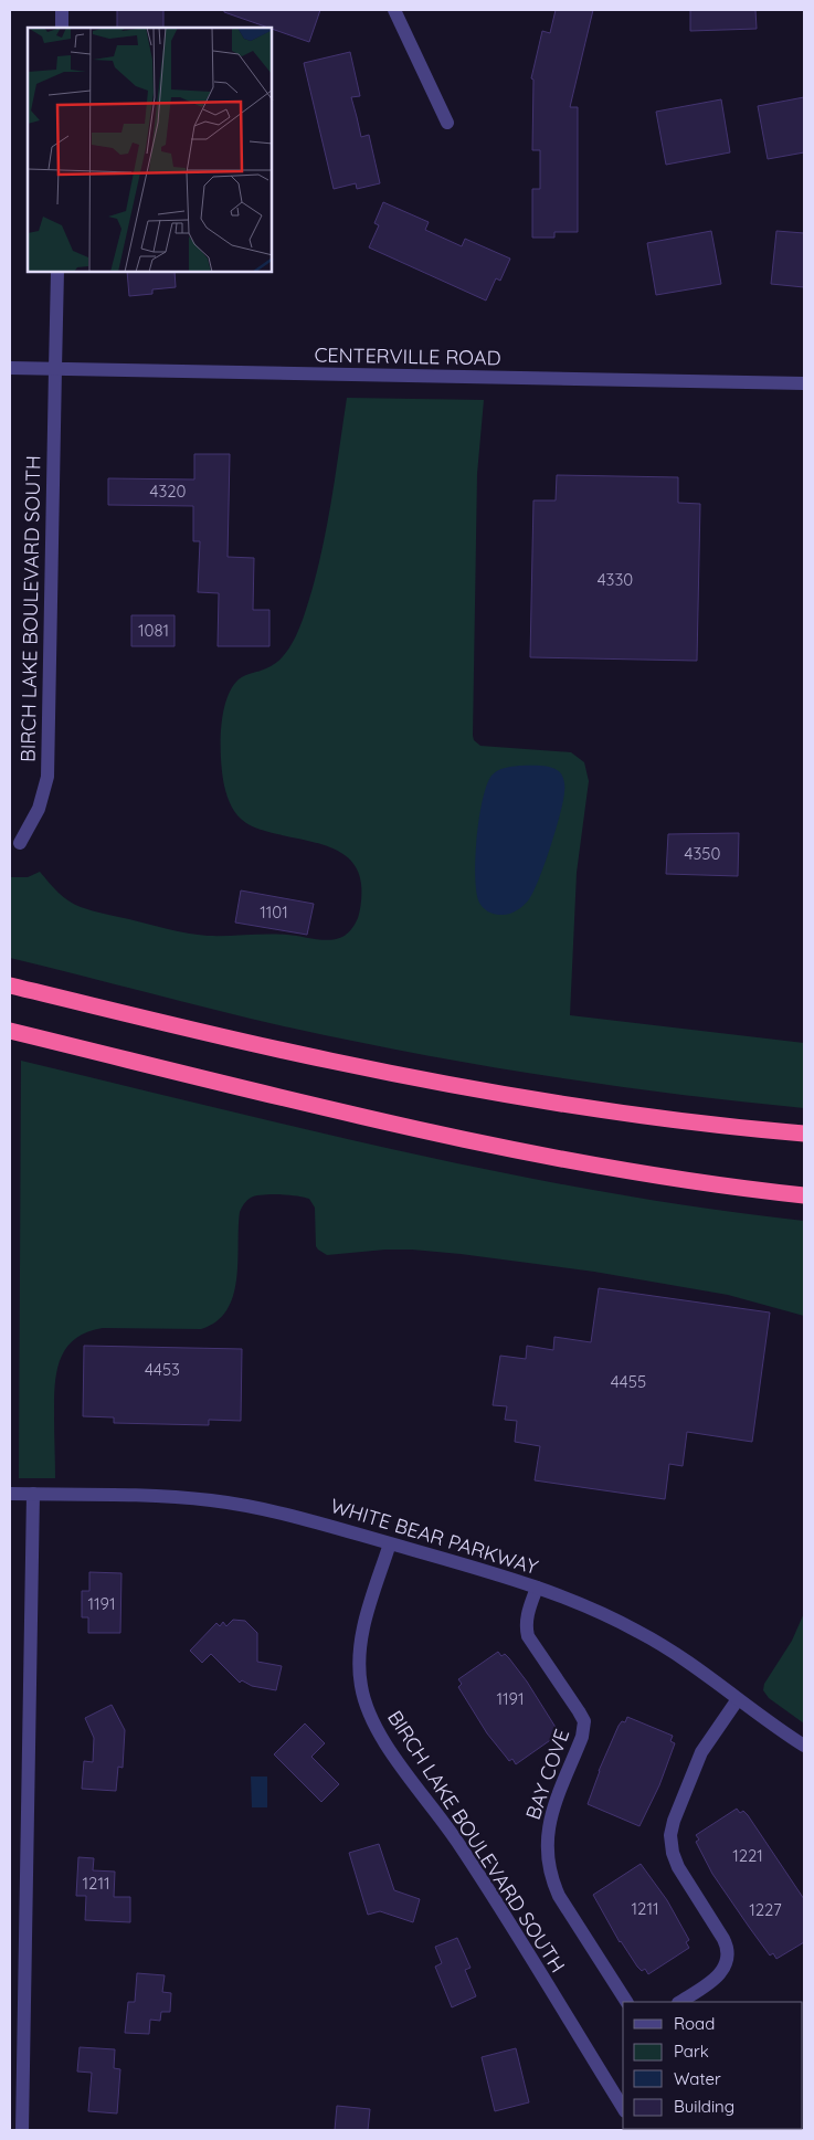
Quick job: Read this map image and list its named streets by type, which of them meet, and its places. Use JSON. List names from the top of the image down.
{
  "streets": {
    "street": [
      "CENTERVILLE ROAD",
      "BIRCH LAKE BOULEVARD SOUTH",
      "WHITE BEAR PARKWAY",
      "BAY COVE"
    ]
  },
  "crossings": [
    ["CENTERVILLE ROAD", "BIRCH LAKE BOULEVARD SOUTH"],
    ["BIRCH LAKE BOULEVARD SOUTH", "WHITE BEAR PARKWAY"],
    ["WHITE BEAR PARKWAY", "BAY COVE"]
  ],
  "house_numbers": [
    "4320",
    "4330",
    "1081",
    "4350",
    "1101",
    "4453",
    "4455",
    "1191",
    "1191",
    "1221",
    "1211",
    "1211",
    "1227"
  ],
  "legend": [
    "Road",
    "Park",
    "Water",
    "Building"
  ]
}
